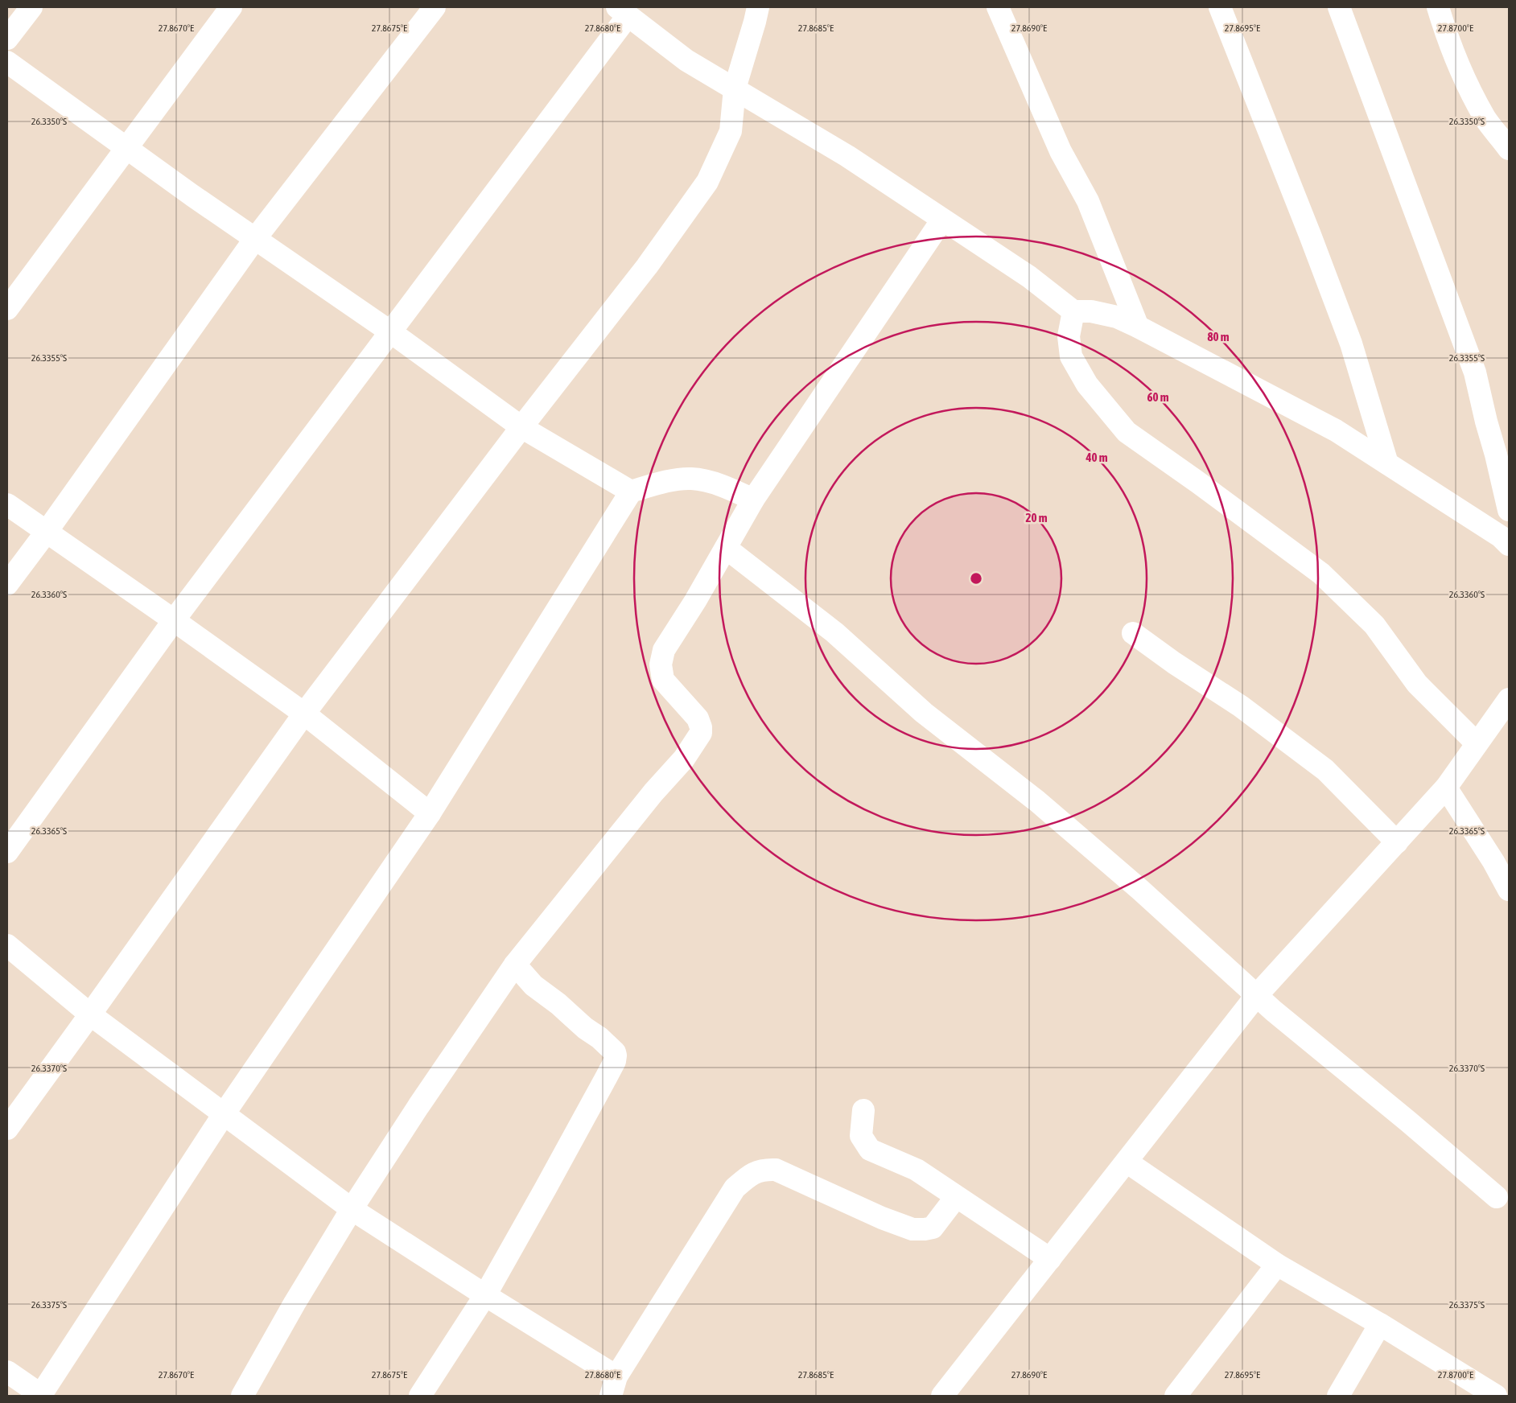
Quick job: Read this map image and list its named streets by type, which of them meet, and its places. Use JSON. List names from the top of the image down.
{
  "coordinates": [
    "27.8670°E",
    "27.8675°E",
    "27.8680°E",
    "27.8685°E",
    "27.8690°E",
    "27.8695°E",
    "27.8700°E",
    "26.3350°S",
    "26.3355°S",
    "26.3360°S",
    "26.3365°S",
    "26.3370°S",
    "26.3375°S"
  ],
  "rings": [
    "80 m",
    "60 m",
    "40 m",
    "20 m"
  ]
}
